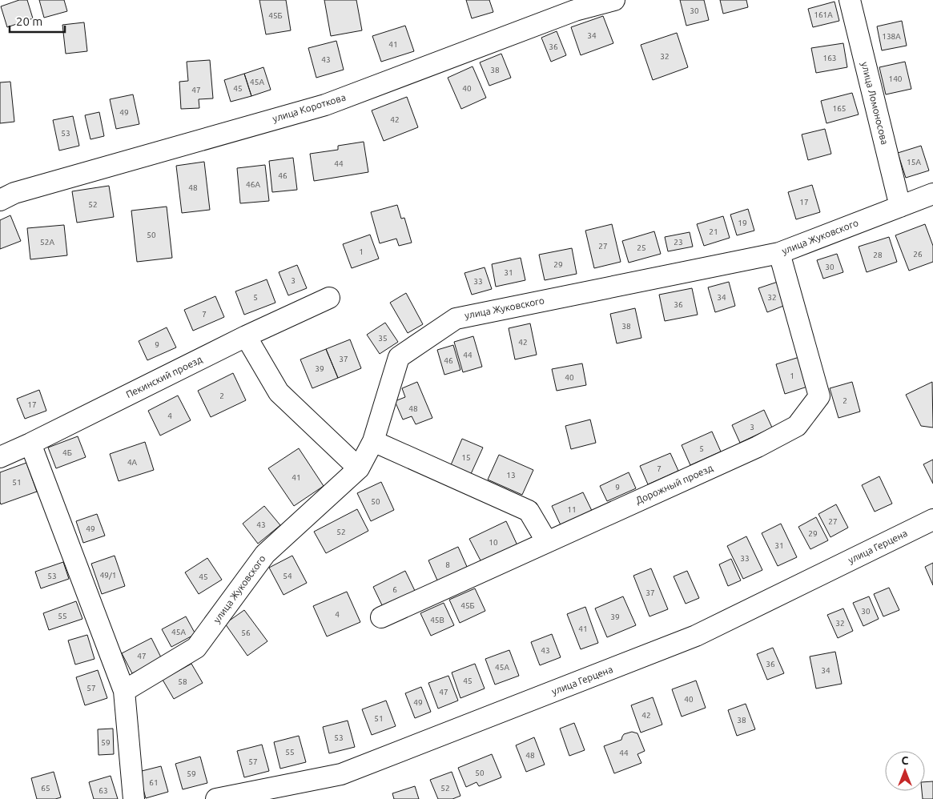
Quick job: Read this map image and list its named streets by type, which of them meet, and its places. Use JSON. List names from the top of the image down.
{
  "streets": {
    "street": [
      "улица Ломоносова",
      "улица Короткова",
      "улица Жуковского",
      "Пекинский проезд",
      "Дорожный проезд",
      "улица Герцена"
    ]
  },
  "crossings": [
    ["улица Ломоносова", "улица Жуковского"],
    ["улица Жуковского", "Дорожный проезд"]
  ],
  "house_numbers": [
    "30",
    "161А",
    "45Б",
    "34",
    "138А",
    "41",
    "36",
    "32",
    "163",
    "43",
    "38",
    "140",
    "45А",
    "45",
    "40",
    "47",
    "165",
    "49",
    "42",
    "53",
    "15А",
    "44",
    "46",
    "46А",
    "48",
    "17",
    "52",
    "19",
    "21",
    "50",
    "52А",
    "23",
    "27",
    "25",
    "1",
    "26",
    "28",
    "29",
    "30",
    "31",
    "3",
    "33",
    "5",
    "34",
    "32",
    "36",
    "7",
    "38",
    "35",
    "42",
    "9",
    "44",
    "37",
    "46",
    "39",
    "1",
    "40",
    "2",
    "2",
    "17",
    "48",
    "4",
    "3",
    "5",
    "4Б",
    "15",
    "4А",
    "7",
    "13",
    "41",
    "51",
    "9",
    "50",
    "11",
    "27",
    "43",
    "49",
    "52",
    "29",
    "10",
    "31",
    "33",
    "8",
    "49/1",
    "53",
    "54",
    "45",
    "6",
    "37",
    "45Б",
    "30",
    "4",
    "55",
    "39",
    "45В",
    "32",
    "41",
    "45А",
    "56",
    "43",
    "47",
    "36",
    "45А",
    "34",
    "45",
    "58",
    "57",
    "47",
    "40",
    "49",
    "42",
    "51",
    "38",
    "53",
    "59",
    "55",
    "44",
    "48",
    "57",
    "50",
    "59",
    "61",
    "65",
    "52",
    "63"
  ],
  "scale_bar": "20 m",
  "north": "top"
}
